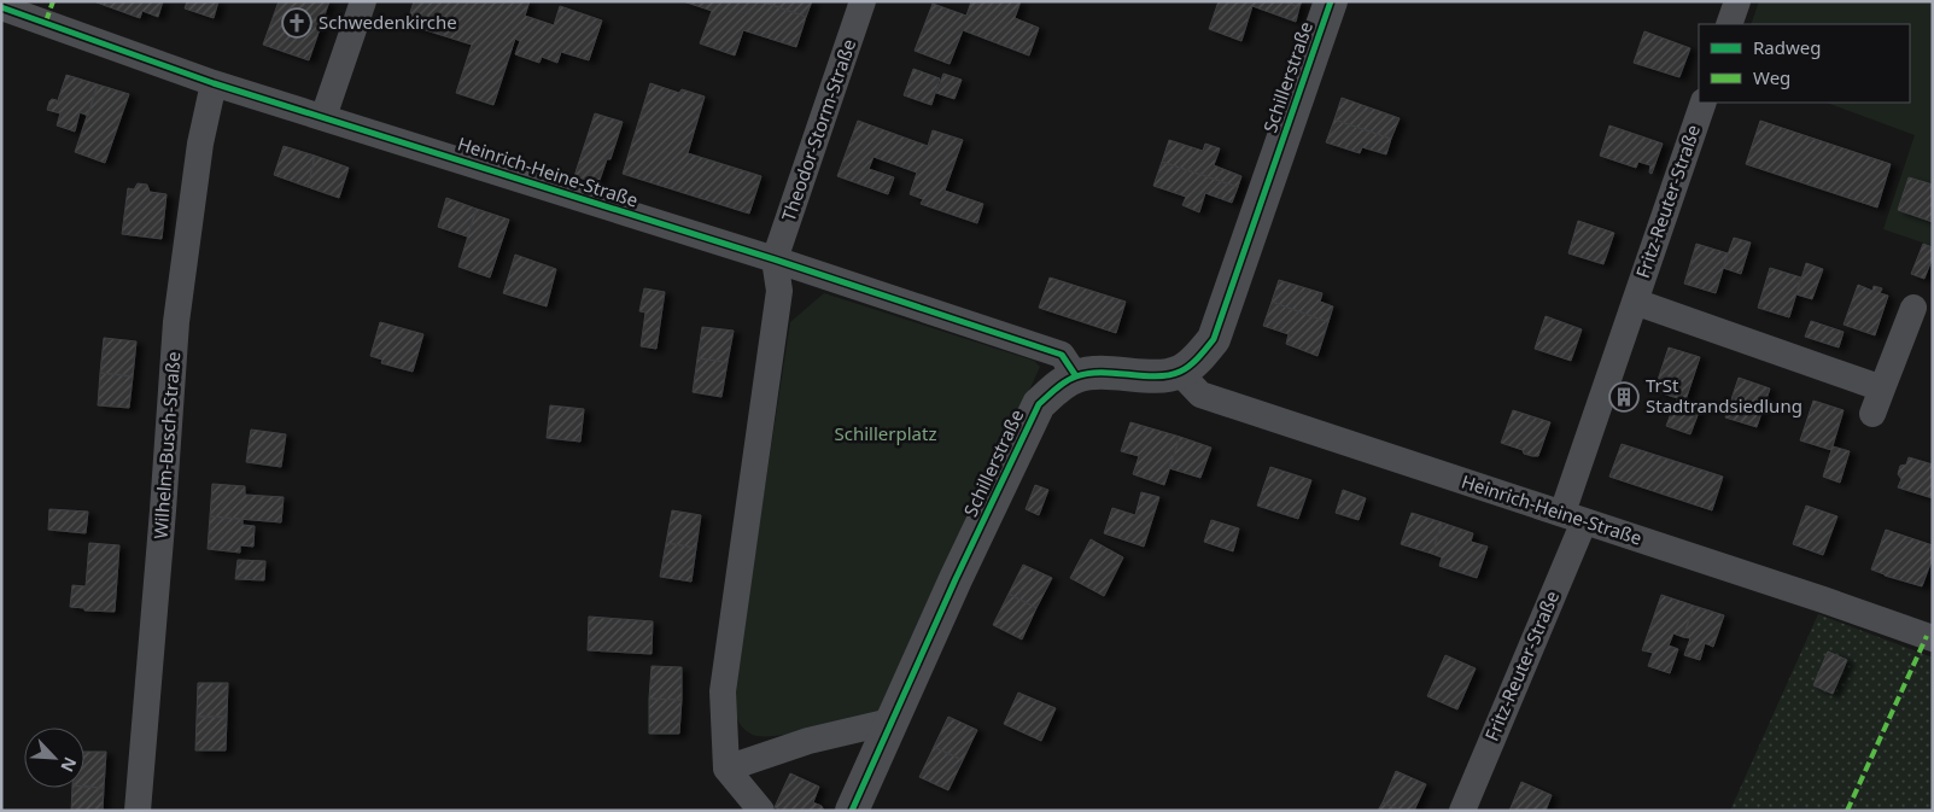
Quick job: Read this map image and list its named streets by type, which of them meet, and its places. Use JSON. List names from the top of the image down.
{
  "streets": {
    "street": [
      "Schillerstraße",
      "Theodor-Storm-Straße",
      "Heinrich-Heine-Straße",
      "Fritz-Reuter-Straße",
      "Wilhelm-Busch-Straße"
    ]
  },
  "crossings": [
    ["Schillerstraße", "Heinrich-Heine-Straße"],
    ["Theodor-Storm-Straße", "Heinrich-Heine-Straße"],
    ["Heinrich-Heine-Straße", "Fritz-Reuter-Straße"],
    ["Heinrich-Heine-Straße", "Wilhelm-Busch-Straße"]
  ],
  "parks": ["Schillerplatz"],
  "places": {
    "church": ["Schwedenkirche"],
    "building": ["TrSt Stadtrandsiedlung"]
  },
  "legend": ["Radweg", "Weg"],
  "north": "bottom right"
}
